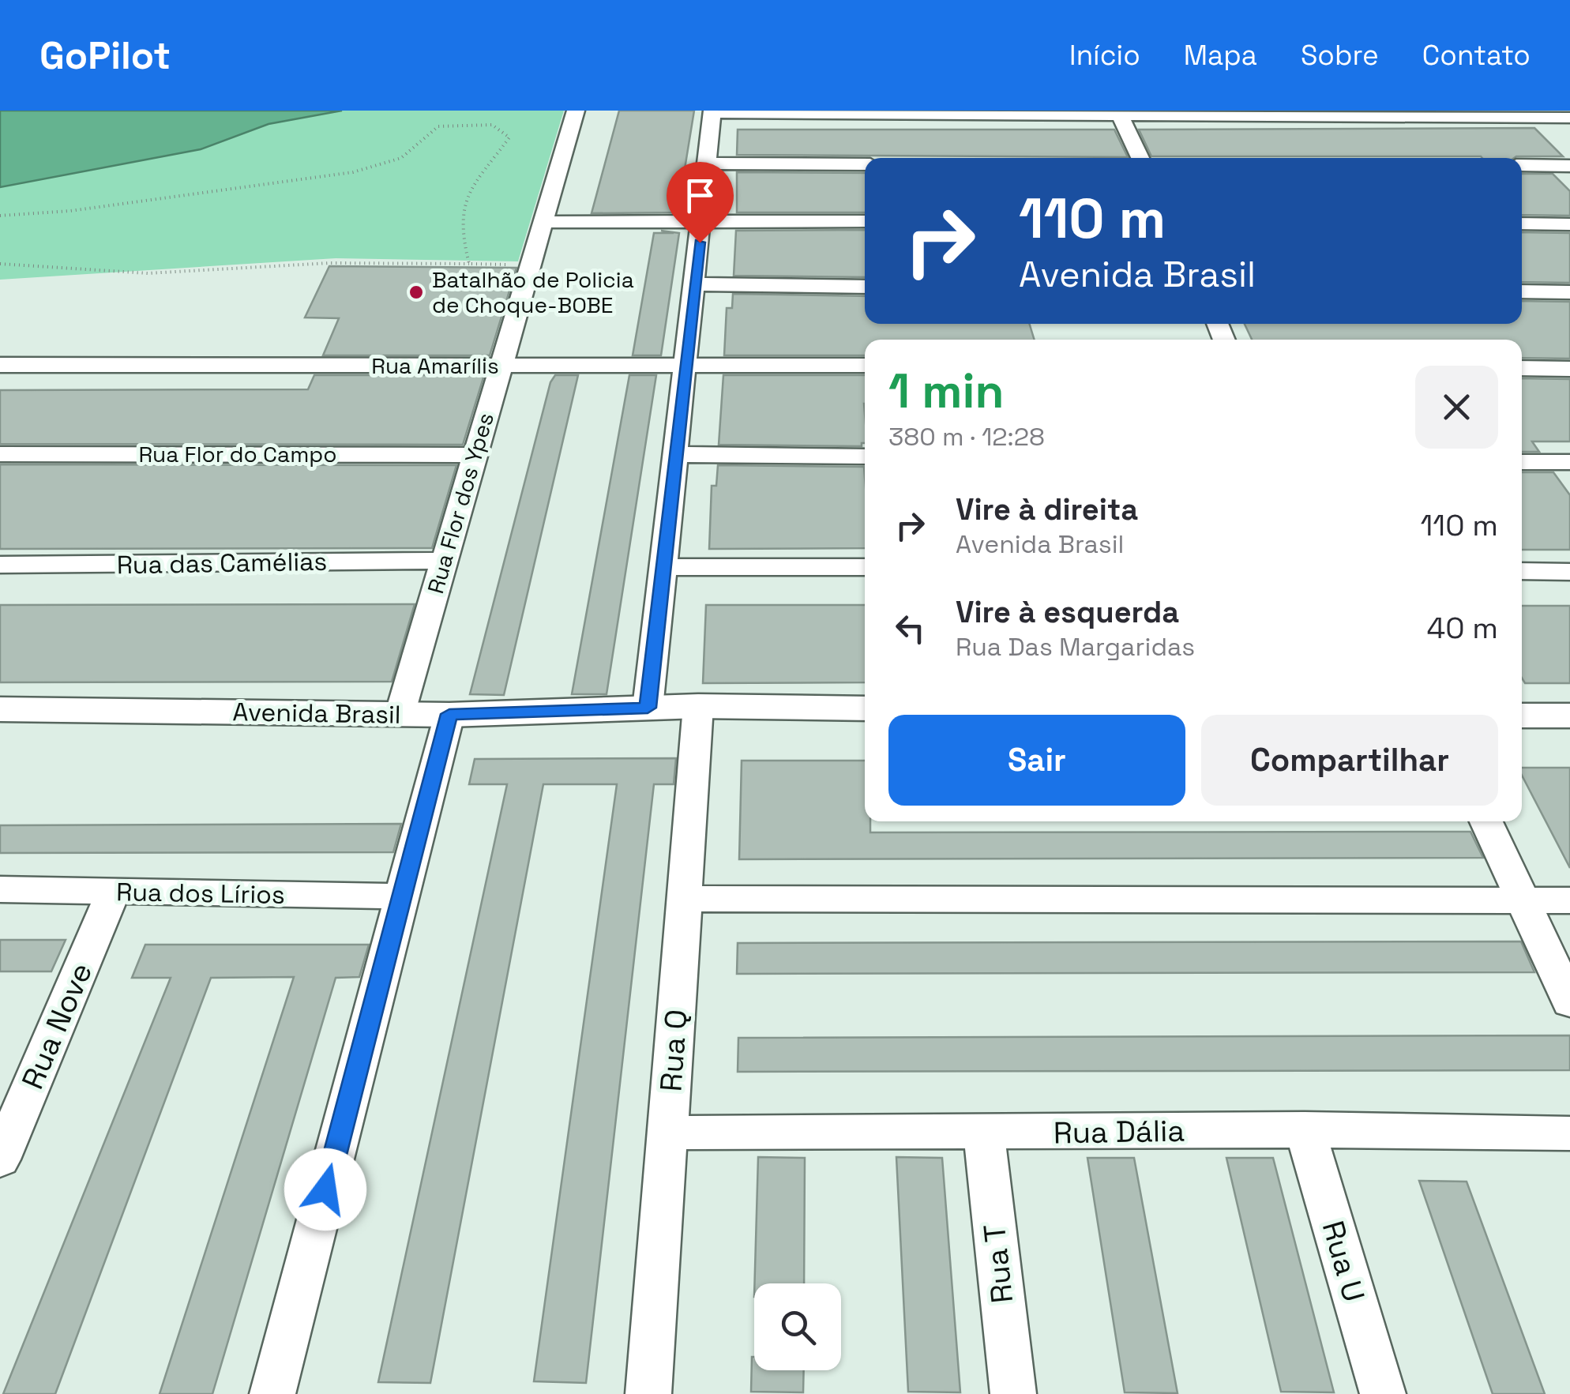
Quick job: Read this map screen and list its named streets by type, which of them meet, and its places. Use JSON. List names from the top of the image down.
{
  "streets": {
    "street": [
      "Rua Amarílis",
      "Rua Flor do Campo",
      "Rua Flor dos Ypes",
      "Rua das Camélias",
      "Avenida Brasil",
      "Rua dos Lírios",
      "Rua Nove",
      "Rua Q",
      "Rua Dália",
      "Rua U",
      "Rua T"
    ]
  },
  "crossings": [
    ["Rua Amarílis", "Rua Flor dos Ypes"],
    ["Rua Flor do Campo", "Rua Flor dos Ypes"],
    ["Rua Flor dos Ypes", "Rua das Camélias"],
    ["Rua Flor dos Ypes", "Avenida Brasil"],
    ["Avenida Brasil", "Rua Q"],
    ["Rua dos Lírios", "Rua Nove"],
    ["Rua Q", "Rua Dália"],
    ["Rua Dália", "Rua U"],
    ["Rua Dália", "Rua T"]
  ],
  "places": ["Batalhão de Policia de Choque-BOBE"],
  "page": {
    "header": "GoPilot",
    "nav": [
      "Início",
      "Mapa",
      "Sobre",
      "Contato"
    ],
    "turn": ["110 m", "Avenida Brasil"],
    "heading": ["1 min", "380 m · 12:28"],
    "list": [
      {
        "name": "Vire à direita",
        "note": "Avenida Brasil",
        "value": "110 m"
      },
      {
        "name": "Vire à esquerda",
        "note": "Rua Das Margaridas",
        "value": "40 m"
      }
    ],
    "buttons": ["Sair", "Compartilhar"]
  }
}
